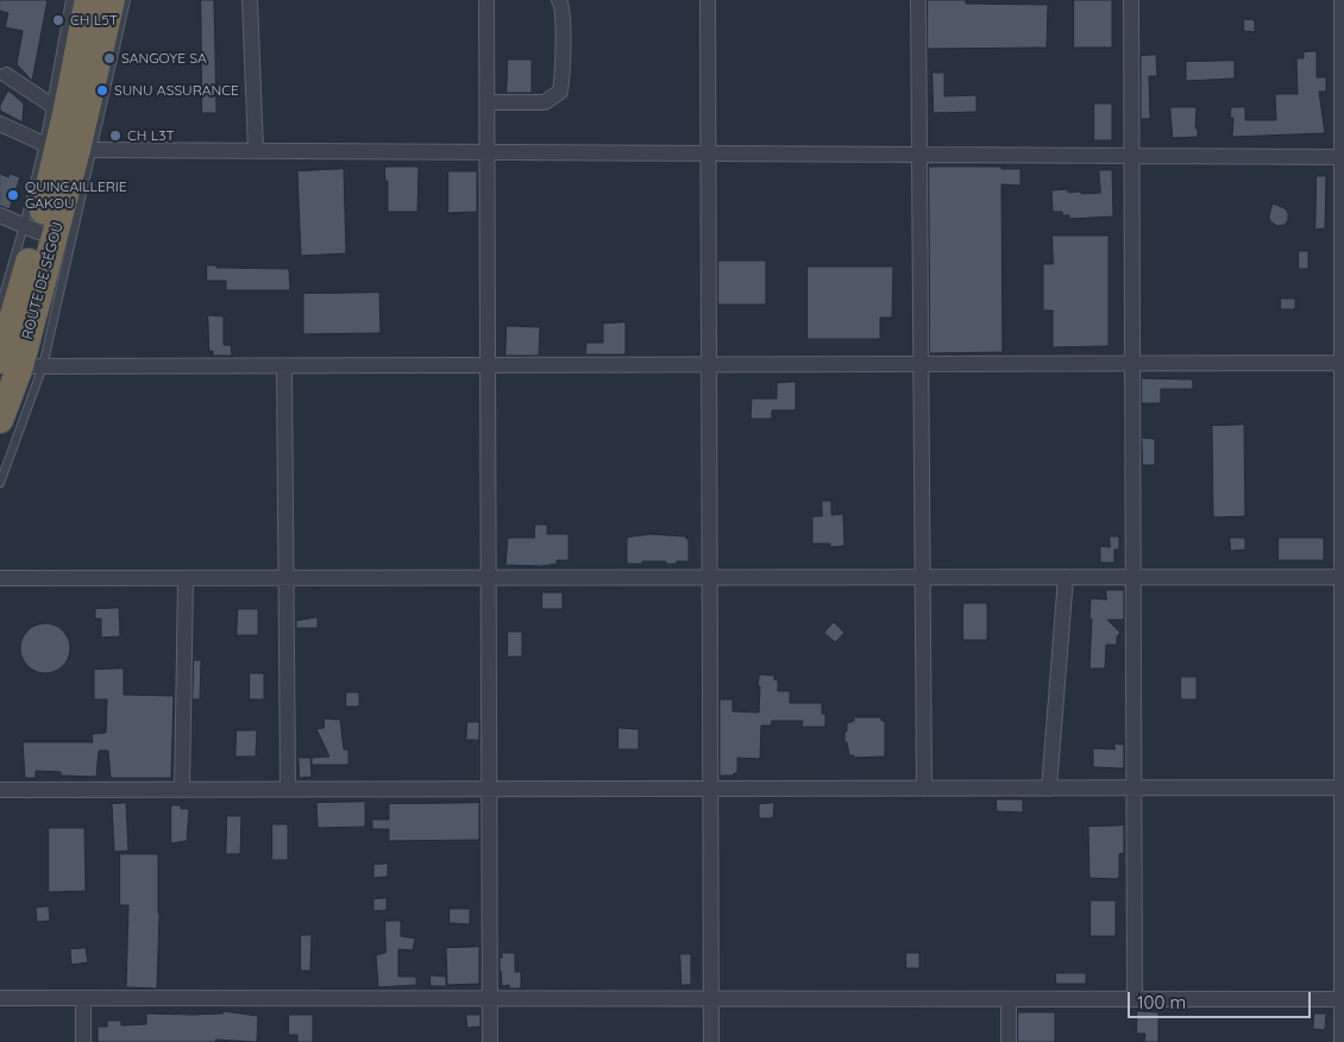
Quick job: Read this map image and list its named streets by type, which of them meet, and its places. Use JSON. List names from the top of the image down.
{
  "streets": {
    "highway": ["ROUTE DE SÉGOU"]
  },
  "places": [
    "CH L5T",
    "SANGOYE SA",
    "SUNU ASSURANCE",
    "CH L3T",
    "QUINCAILLERIE GAKOU"
  ],
  "scale_bar": "100 m"
}
